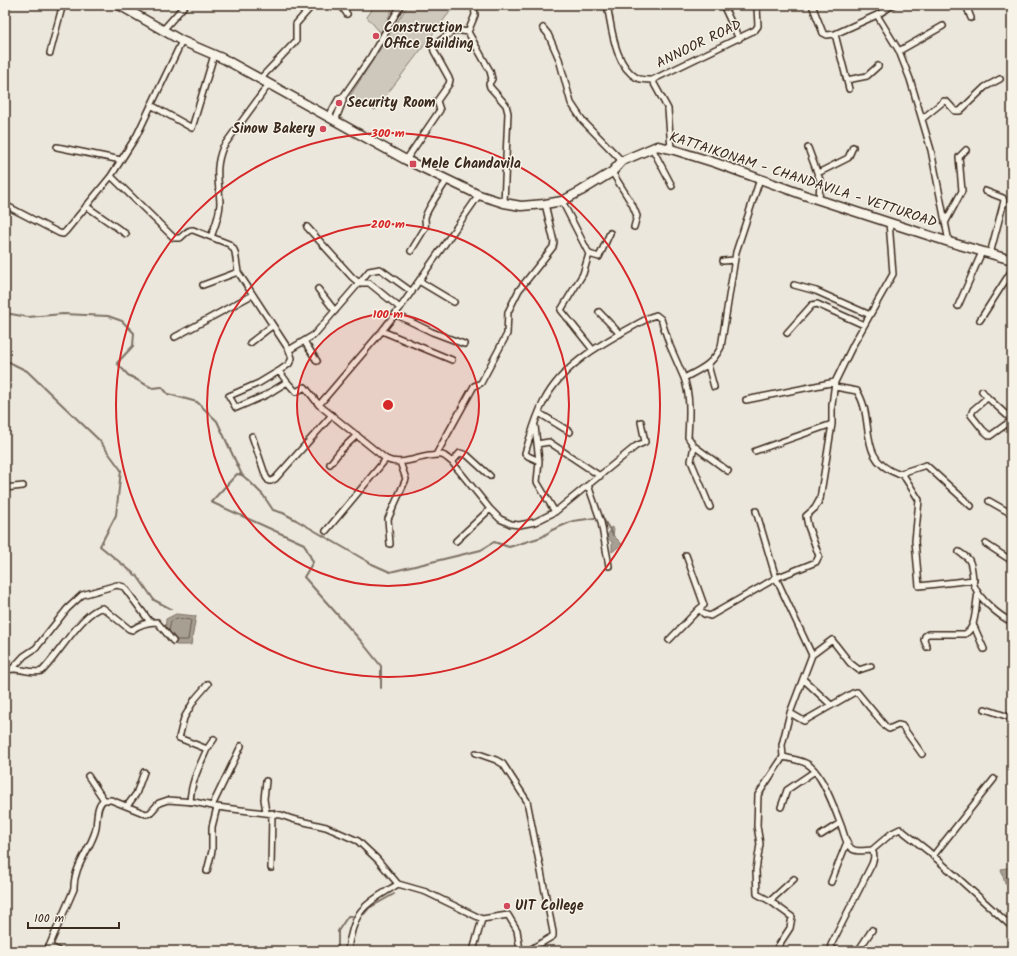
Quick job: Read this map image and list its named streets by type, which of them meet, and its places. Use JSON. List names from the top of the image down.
{
  "streets": {
    "main road": ["KATTAIKONAM - CHANDAVILA - VETTUROAD"],
    "street": ["ANNOOR ROAD"]
  },
  "crossings": [
    ["ANNOOR ROAD", "KATTAIKONAM - CHANDAVILA - VETTUROAD"]
  ],
  "places": {
    "other": [
      "Construction Office Building",
      "Security Room",
      "Sinow Bakery",
      "UIT College"
    ],
    "transit": ["Mele Chandavila"]
  },
  "scale_bar": "100 m",
  "rings": ["300 m", "200 m", "100 m"]
}
